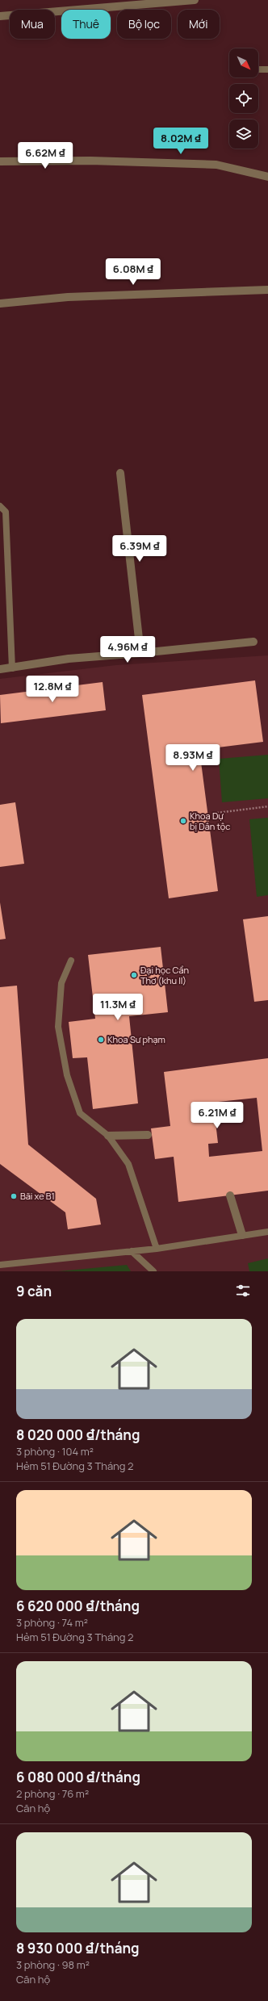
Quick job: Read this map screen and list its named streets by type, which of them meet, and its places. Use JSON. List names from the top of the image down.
{
  "places": [
    "Khoa Dự bị Dân tộc",
    "Đại học Cần Thơ (khu II)",
    "Khoa Sư phạm",
    "Bãi xe B1"
  ],
  "north": "bottom right",
  "page": {
    "chip": [
      "Mua",
      "Thuê",
      "Bộ lọc",
      "Mới"
    ],
    "price": [
      "8.02M ₫",
      "6.62M ₫",
      "6.08M ₫",
      "6.39M ₫",
      "4.96M ₫",
      "12.8M ₫",
      "8.93M ₫",
      "11.3M ₫",
      "6.21M ₫"
    ],
    "heading": "9 căn",
    "list": [
      {
        "name": "8 020 000 ₫/tháng",
        "note": "3 phòng · 104 m² · Hẻm 51 Đường 3 Tháng 2"
      },
      {
        "name": "6 620 000 ₫/tháng",
        "note": "3 phòng · 74 m² · Hẻm 51 Đường 3 Tháng 2"
      },
      {
        "name": "6 080 000 ₫/tháng",
        "note": "2 phòng · 76 m² · Căn hộ"
      },
      {
        "name": "8 930 000 ₫/tháng",
        "note": "3 phòng · 98 m² · Căn hộ"
      }
    ]
  }
}
